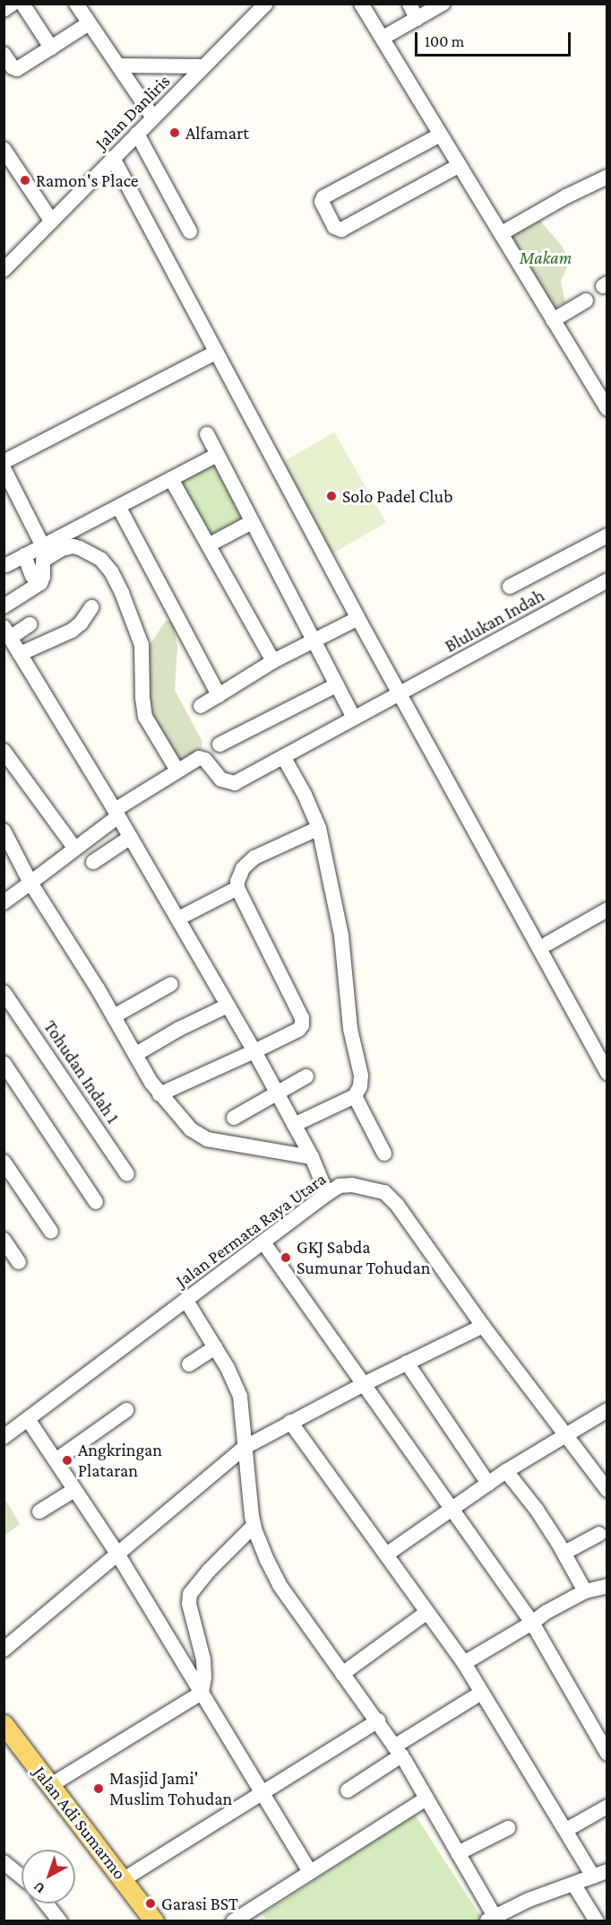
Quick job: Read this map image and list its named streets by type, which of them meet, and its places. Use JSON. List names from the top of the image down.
{
  "streets": {
    "main road": ["Jalan Adi Sumarmo"],
    "street": [
      "Jalan Danliris",
      "Blulukan Indah",
      "Tohudan Indah 1",
      "Jalan Permata Raya Utara"
    ]
  },
  "parks": ["Makam"],
  "places": [
    "Alfamart",
    "Ramon's Place",
    "Solo Padel Club",
    "GKJ Sabda Sumunar Tohudan",
    "Angkringan Plataran",
    "Masjid Jami' Muslim Tohudan",
    "Garasi BST"
  ],
  "scale_bar": "100 m",
  "north": "bottom left"
}
